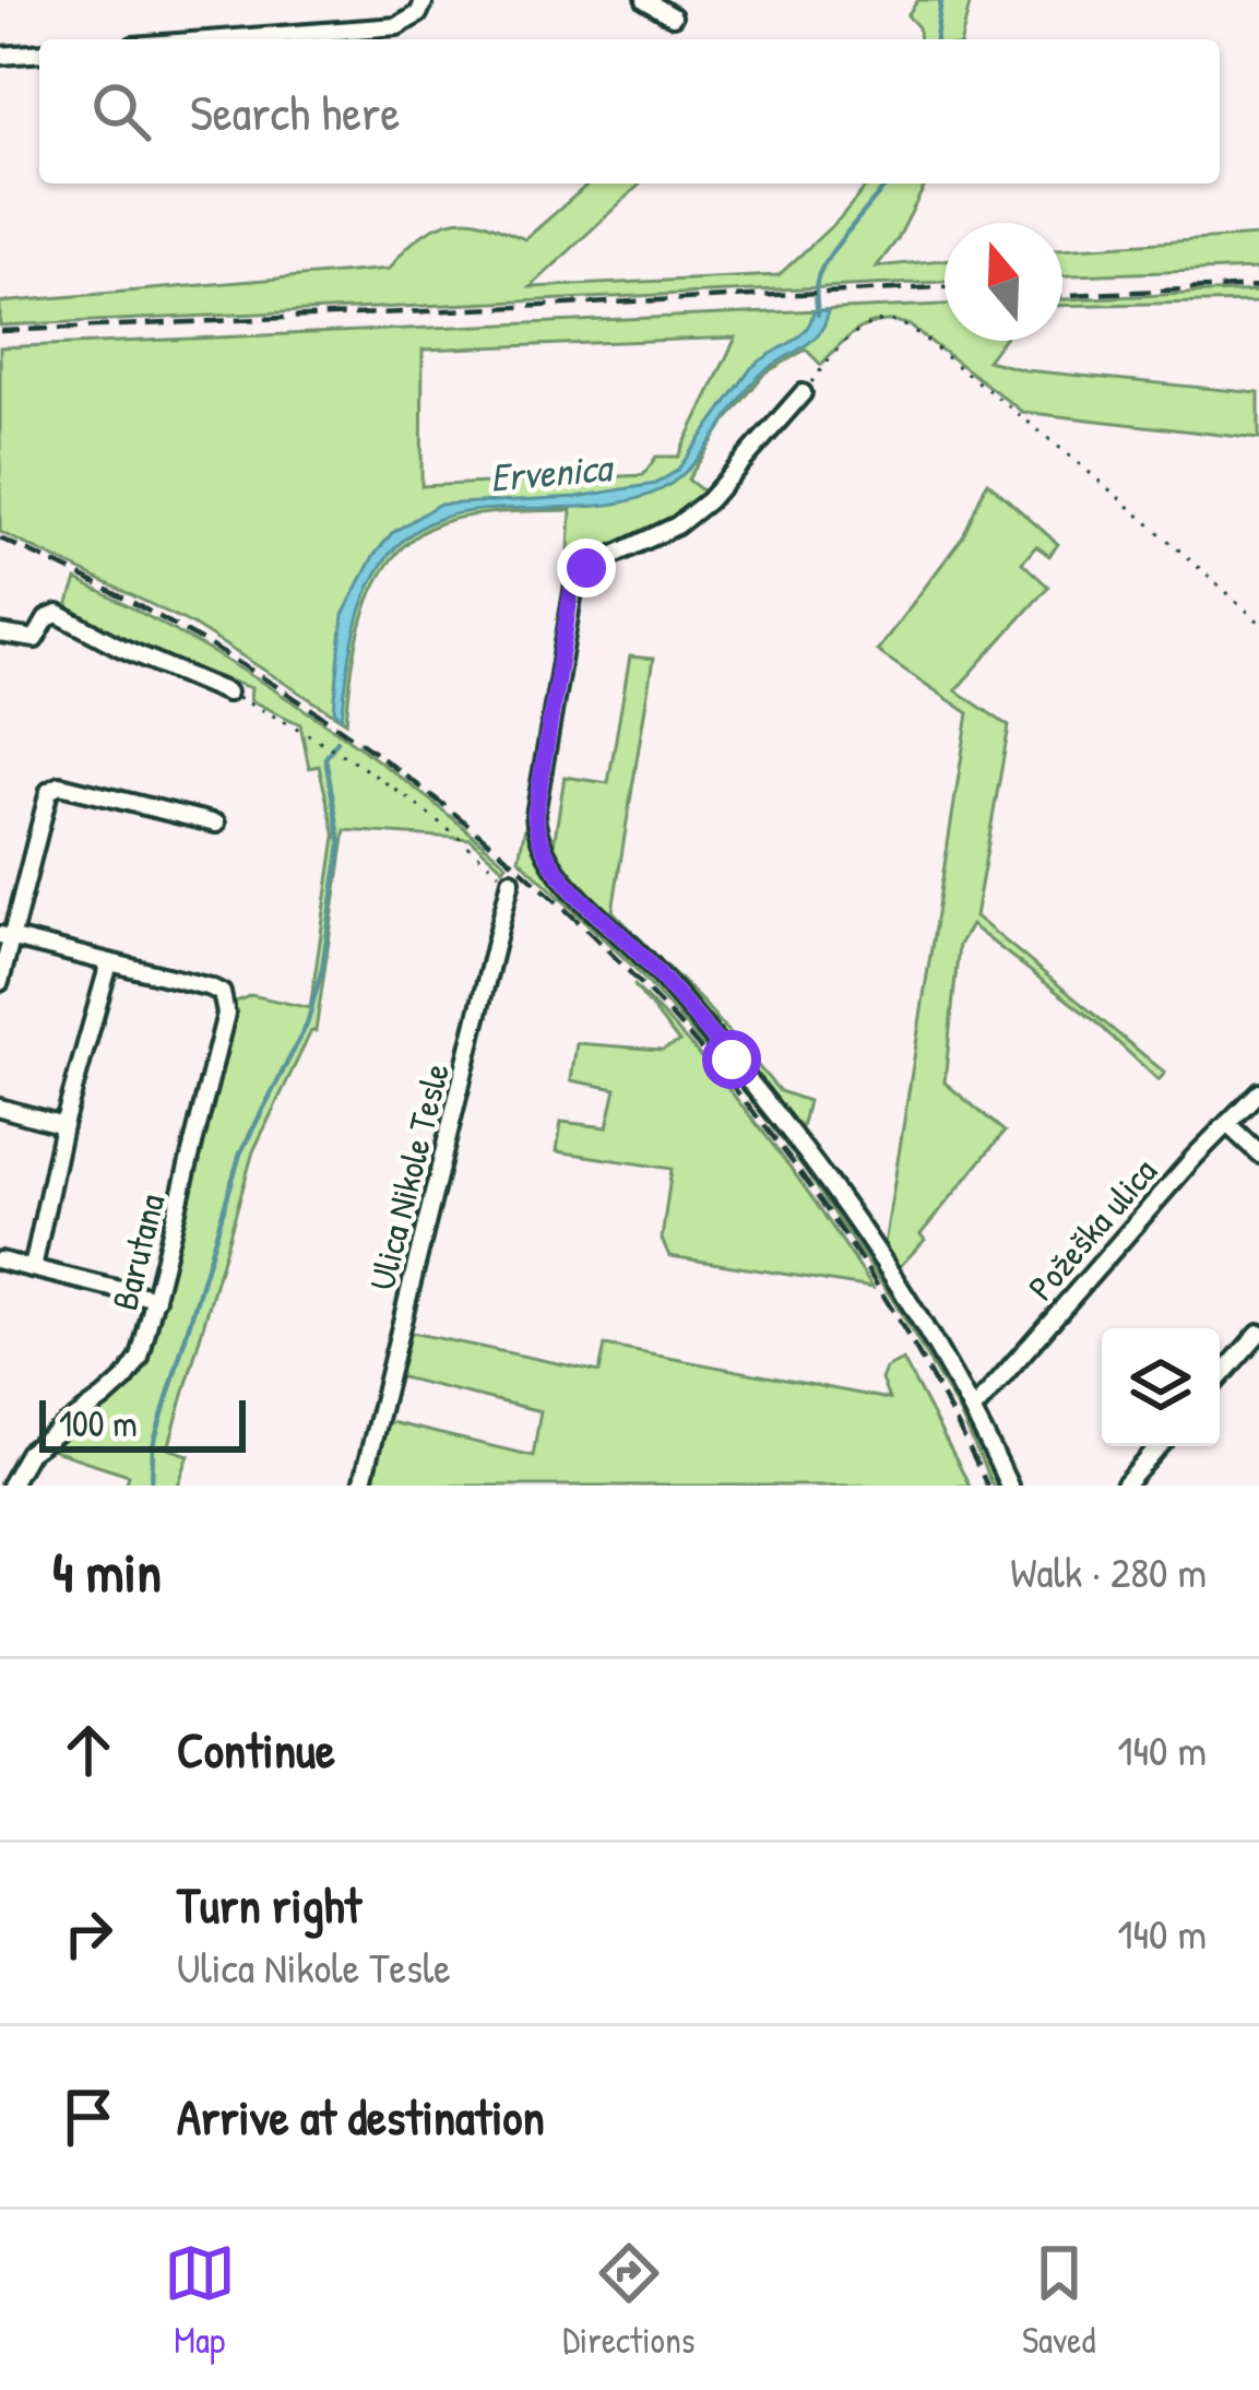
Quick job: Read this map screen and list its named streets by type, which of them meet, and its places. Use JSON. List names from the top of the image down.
{
  "streets": {
    "street": ["Ulica Nikole Tesle", "Požeška ulica", "Barutana"]
  },
  "water": ["Ervenica"],
  "scale_bar": "100 m",
  "north": "top",
  "page": {
    "search": "Search here",
    "scale": "100 m",
    "heading": ["4 min", "Walk · 280 m"],
    "list": [
      ["Continue", "140 m"],
      ["Turn right", "Ulica Nikole Tesle", "140 m"],
      "Arrive at destination"
    ],
    "nav": ["Map", "Directions", "Saved"]
  }
}
